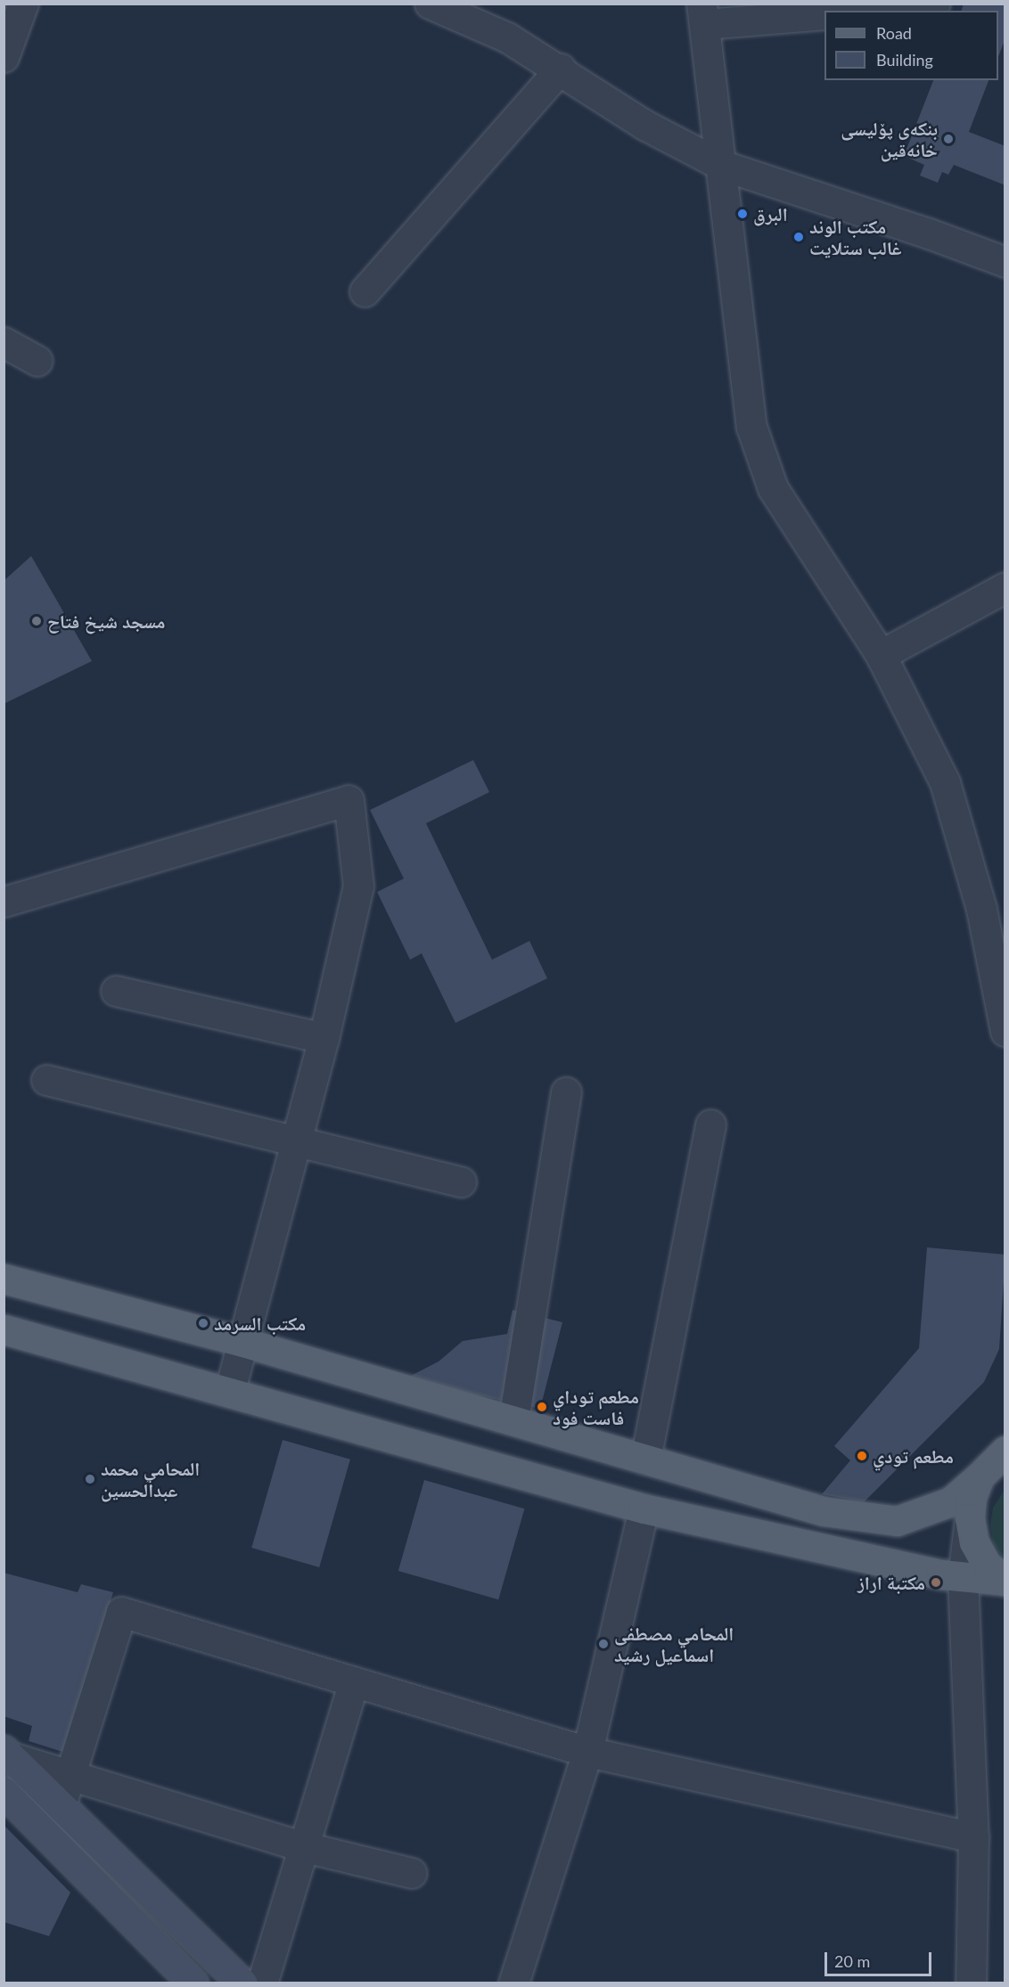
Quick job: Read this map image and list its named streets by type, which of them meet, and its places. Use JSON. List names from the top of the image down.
{
  "places": [
    "بنکەی پۆلیسی خانەقین",
    "البرق",
    "مكتب الوند غالب ستلايت",
    "مسجد شيخ فتاح",
    "مكتب السرمد",
    "مطعم توداي فاست فود",
    "مطعم تودي",
    "المحامي محمد عبدالحسين",
    "مكتبة اراز",
    "المحامي مصطفى اسماعيل رشيد"
  ],
  "legend": ["Road", "Building"],
  "scale_bar": "20 m"
}
